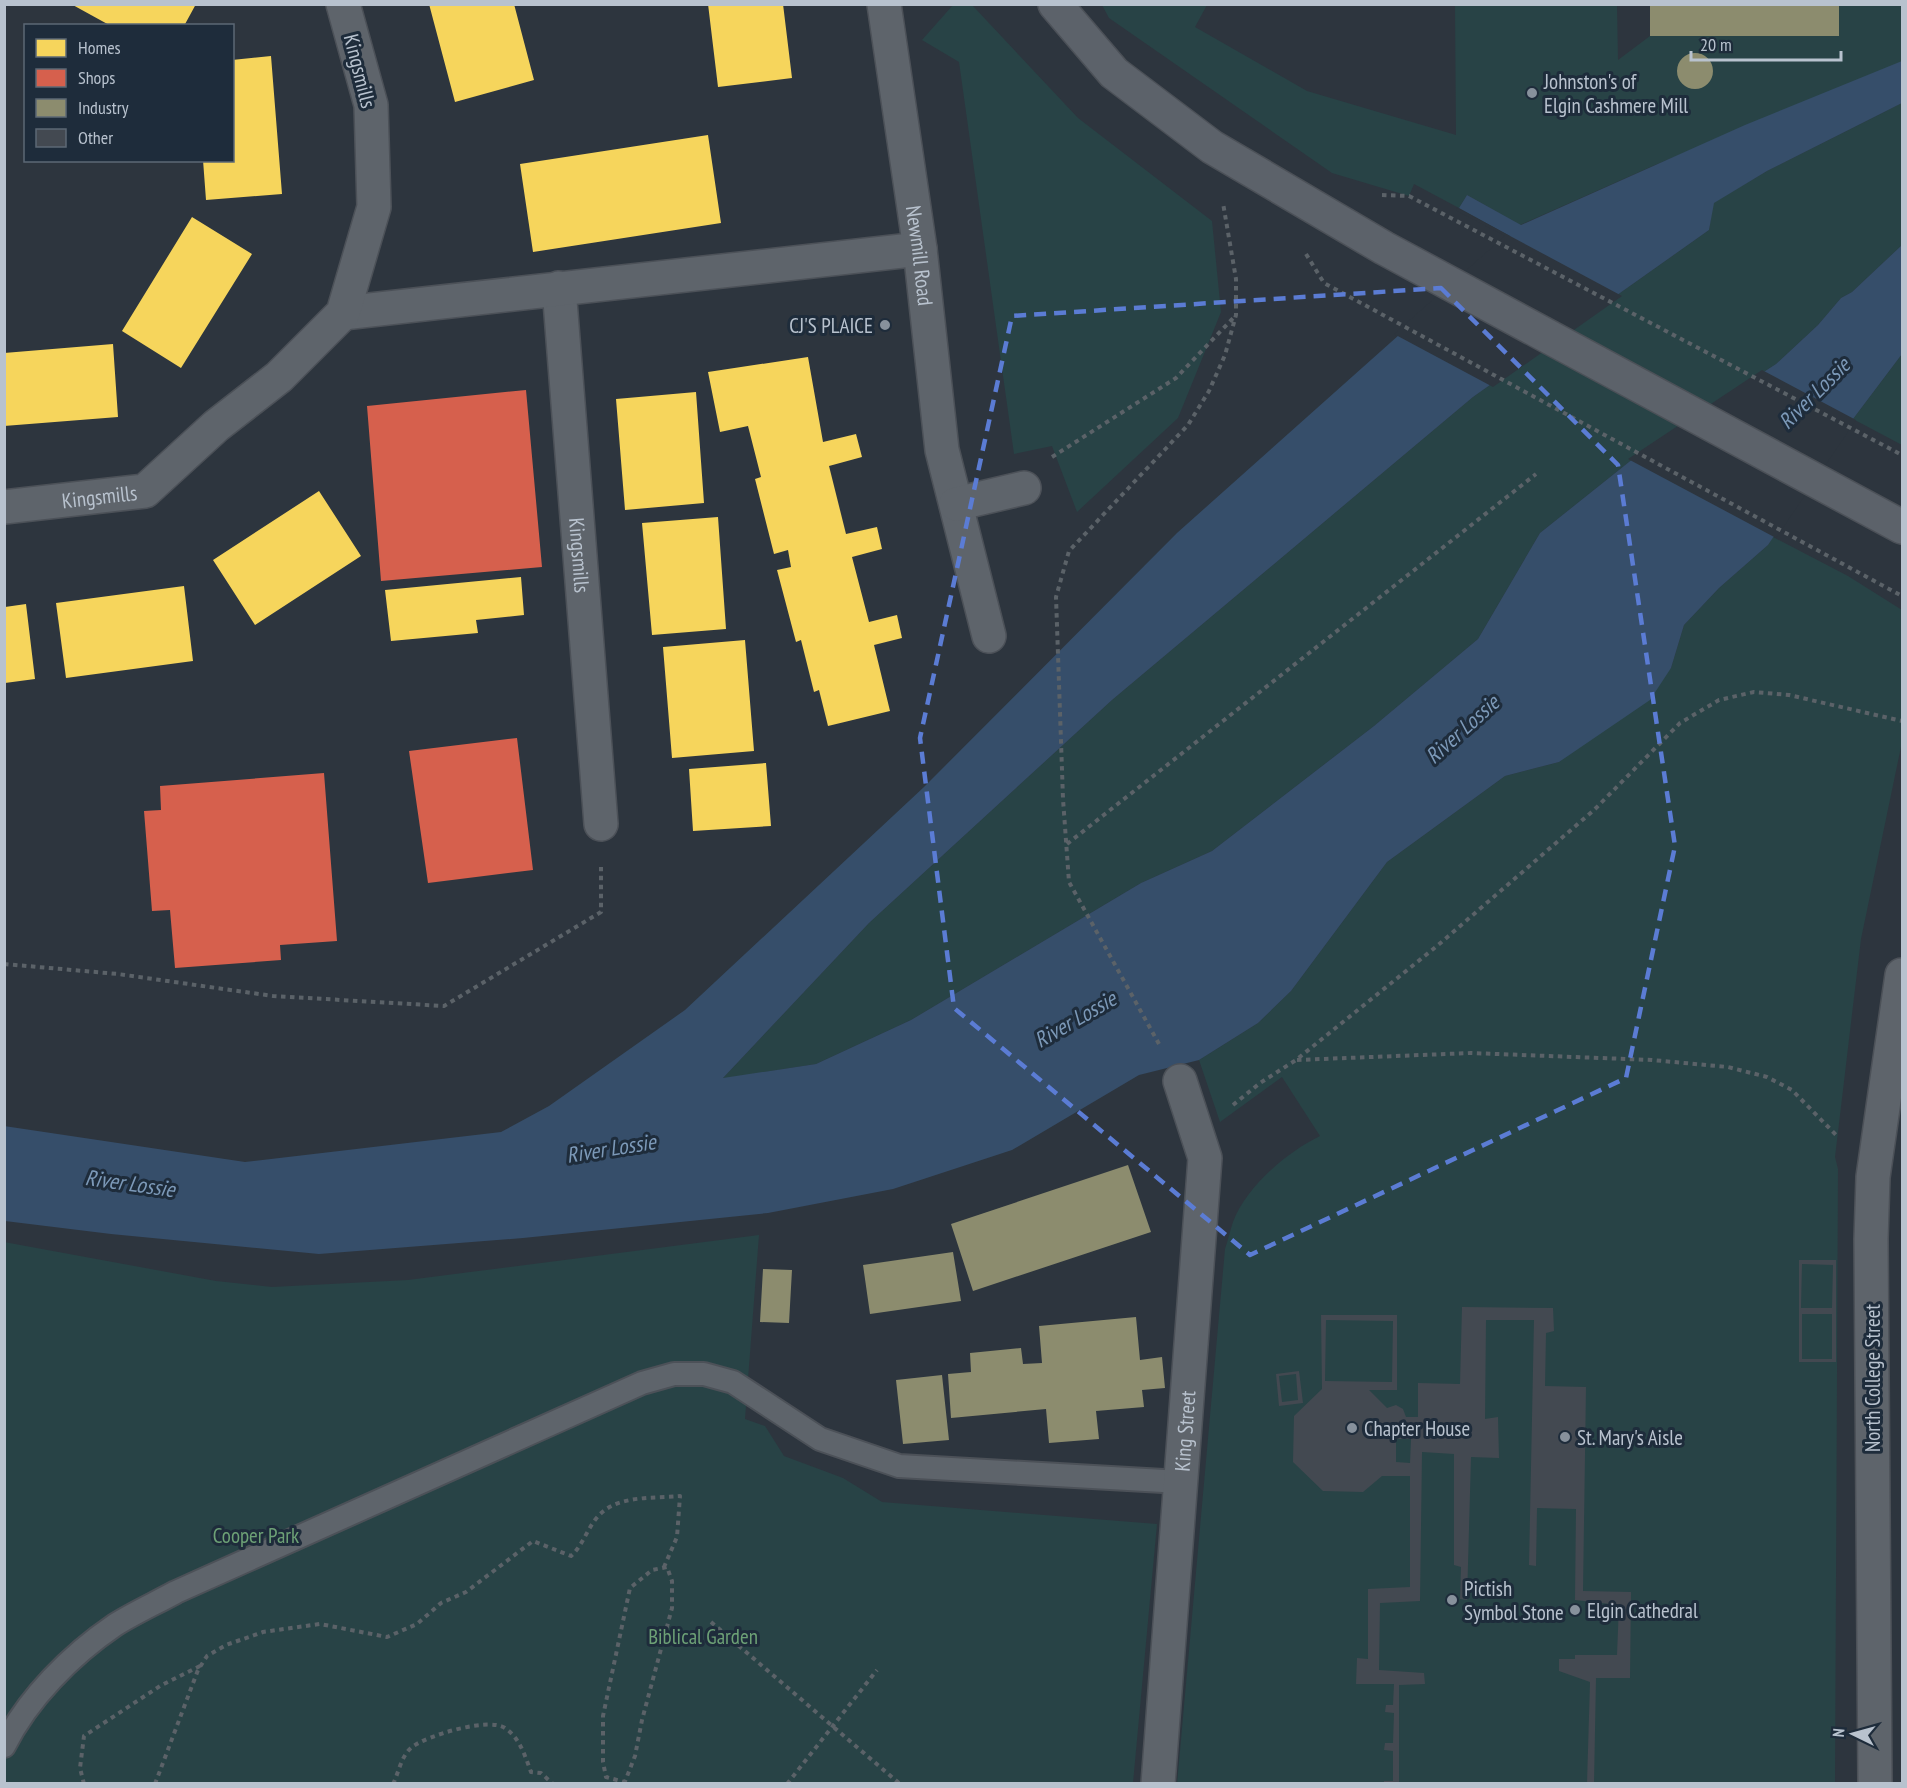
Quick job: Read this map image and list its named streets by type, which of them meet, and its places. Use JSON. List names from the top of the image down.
{
  "streets": {
    "street": [
      "Kingsmills",
      "Newmill Road",
      "North College Street",
      "King Street"
    ]
  },
  "water": ["River Lossie"],
  "parks": ["Cooper Park", "Biblical Garden"],
  "places": [
    "Johnston's of Elgin Cashmere Mill",
    "CJ'S PLAICE",
    "Chapter House",
    "St. Mary's Aisle",
    "Pictish Symbol Stone",
    "Elgin Cathedral"
  ],
  "legend": [
    "Homes",
    "Shops",
    "Industry",
    "Other"
  ],
  "scale_bar": "20 m",
  "north": "left"
}
